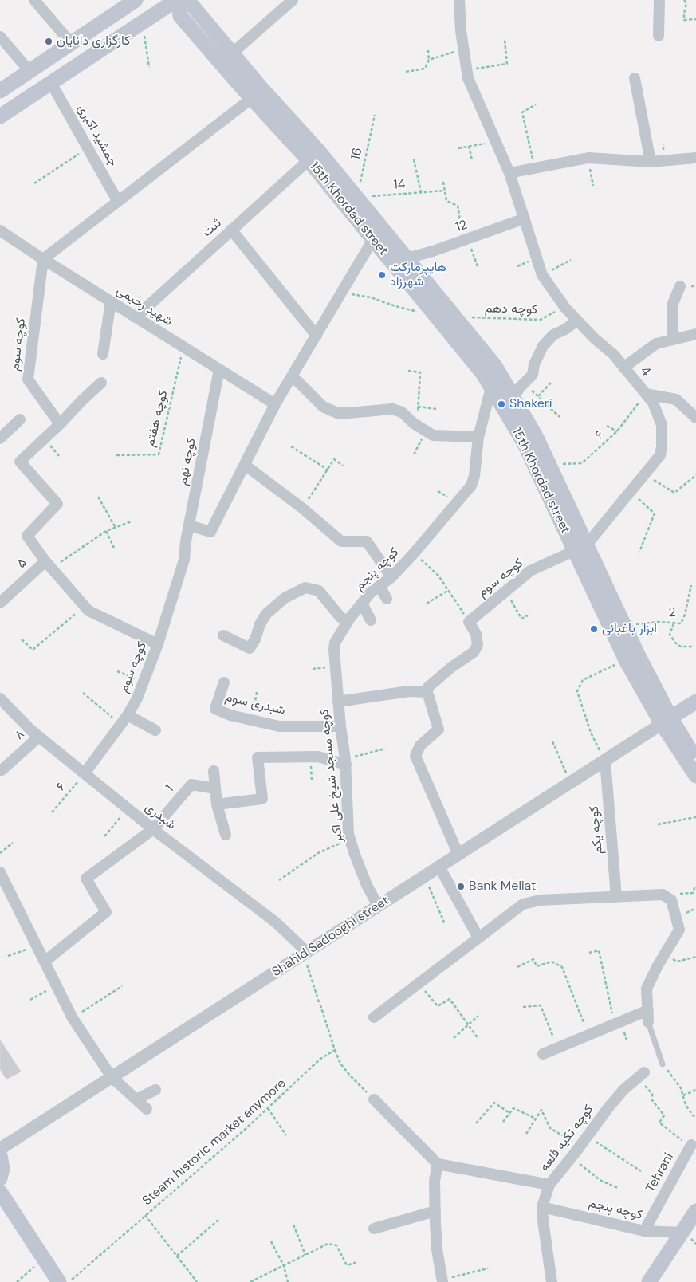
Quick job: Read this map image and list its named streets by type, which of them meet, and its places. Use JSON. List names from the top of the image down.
{
  "streets": {
    "main road": ["15th Khordad street", "Shahid Sadooghi street"],
    "street": [
      "جمشید اکبری",
      "12",
      "ثبت",
      "شهید رحیمی",
      "کوچه سوم",
      "4",
      "کوچه نهم",
      "۵",
      "کوچه پنجم",
      "شبدری سوم",
      "۸",
      "کوچه مسجد شیخ علی اکبر",
      "1",
      "شبدری",
      "کوچه یکم",
      "کوچه تکیه قلعه",
      "Tehrani"
    ],
    "path": [
      "16",
      "14",
      "کوچه دهم",
      "کوچه هفتم",
      "۶",
      "2",
      "Steam historic market anymore"
    ]
  },
  "crossings": [
    ["16", "14"],
    ["16", "15th Khordad street"],
    ["14", "15th Khordad street"],
    ["15th Khordad street", "12"],
    ["15th Khordad street", "ثبت"],
    ["15th Khordad street", "کوچه دهم"],
    ["15th Khordad street", "کوچه سوم"],
    ["15th Khordad street", "4"],
    ["15th Khordad street", "۶"],
    ["15th Khordad street", "کوچه پنجم"],
    ["15th Khordad street", "2"],
    ["15th Khordad street", "Shahid Sadooghi street"],
    ["12", "4"],
    ["ثبت", "شهید رحیمی"],
    ["شهید رحیمی", "کوچه سوم"],
    ["شهید رحیمی", "کوچه هفتم"],
    ["شهید رحیمی", "کوچه نهم"],
    ["کوچه دهم", "4"],
    ["کوچه سوم", "4"],
    ["کوچه سوم", "۶"],
    ["کوچه سوم", "کوچه نهم"],
    ["کوچه سوم", "شبدری"],
    ["4", "۶"],
    ["۶", "شبدری"],
    ["کوچه پنجم", "کوچه مسجد شیخ علی اکبر"],
    ["کوچه پنجم", "کوچه تکیه قلعه"],
    ["کوچه پنجم", "Tehrani"],
    ["شبدری سوم", "کوچه مسجد شیخ علی اکبر"],
    ["۸", "شبدری"],
    ["کوچه مسجد شیخ علی اکبر", "Shahid Sadooghi street"],
    ["1", "شبدری"],
    ["شبدری", "Shahid Sadooghi street"],
    ["کوچه یکم", "Shahid Sadooghi street"],
    ["کوچه تکیه قلعه", "Tehrani"]
  ],
  "places": [
    "کارگزاری دانایان",
    "هایپرمارکت شهرزاد",
    "Shakeri",
    "ابزار باغبانی",
    "Bank Mellat"
  ]
}
